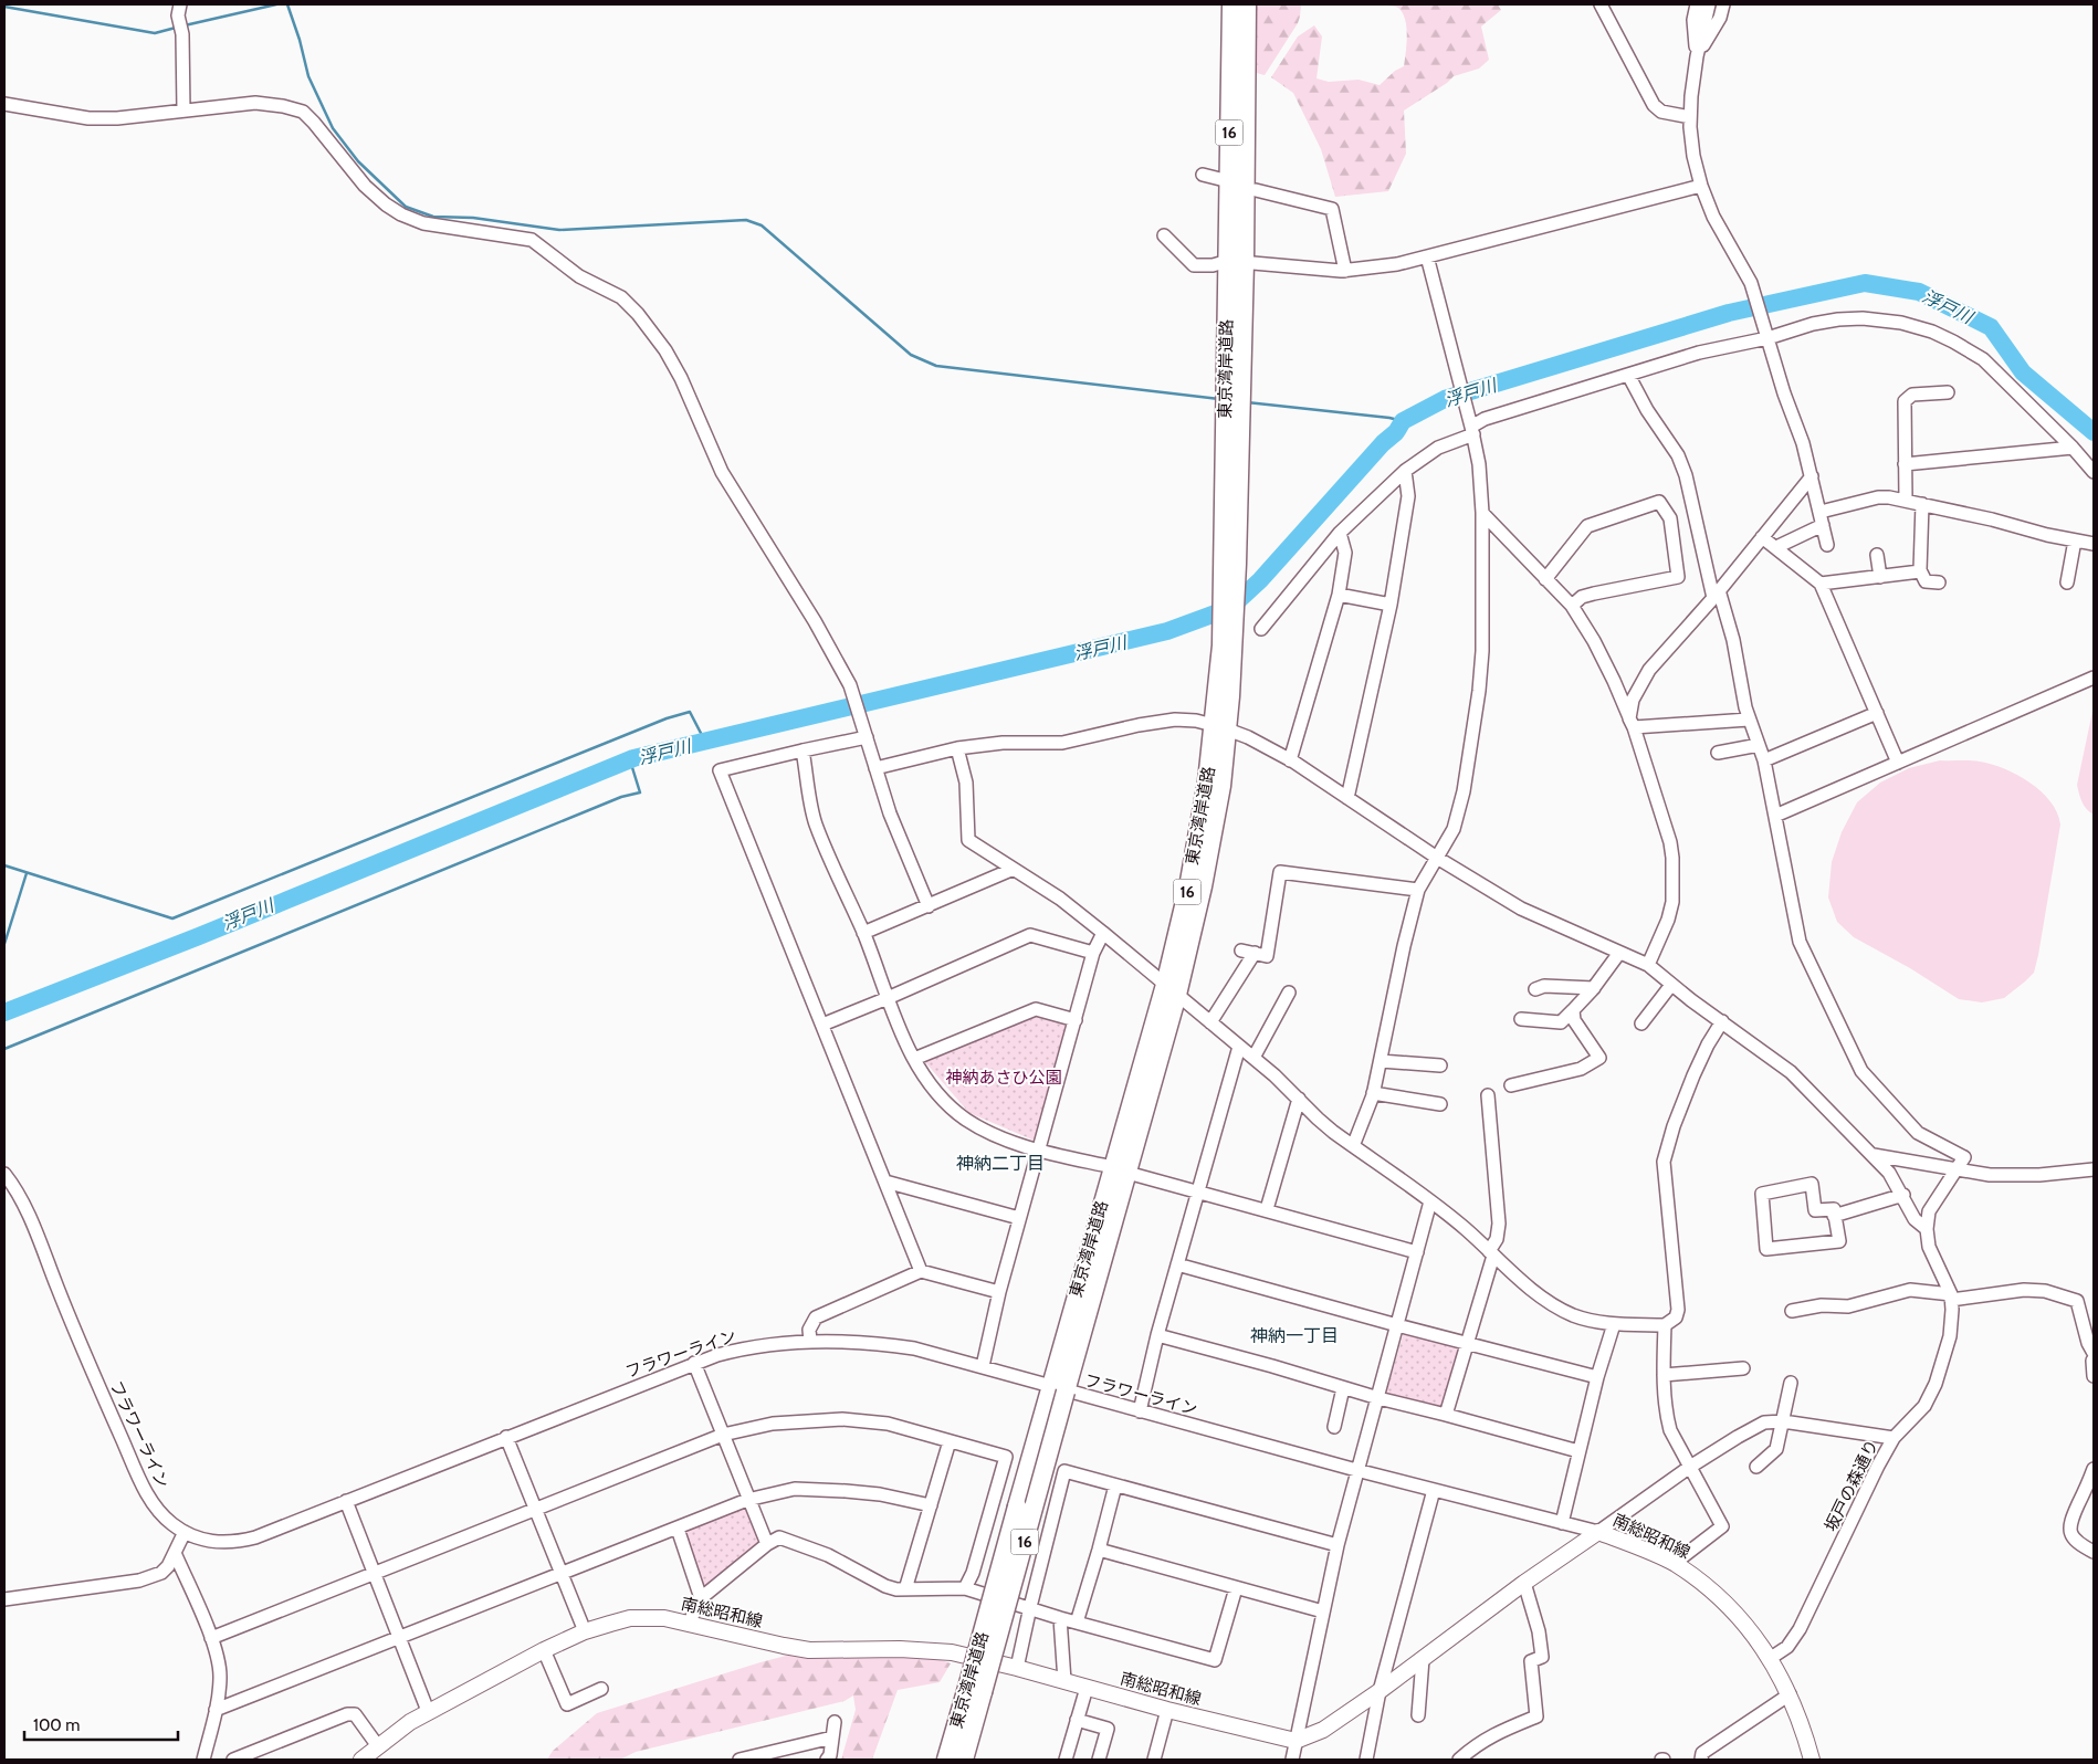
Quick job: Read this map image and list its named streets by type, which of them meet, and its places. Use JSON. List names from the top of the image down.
{
  "streets": {
    "highway": ["16", "東京湾岸道路"],
    "main road": ["南総昭和線"],
    "street": ["フラワーライン", "坂戸の森通り"]
  },
  "crossings": [
    ["東京湾岸道路", "フラワーライン"],
    ["フラワーライン", "南総昭和線"],
    ["坂戸の森通り", "南総昭和線"]
  ],
  "districts": ["神納二丁目", "神納一丁目"],
  "water": ["浮戸川"],
  "parks": ["神納あさひ公園"],
  "scale_bar": "100 m"
}
